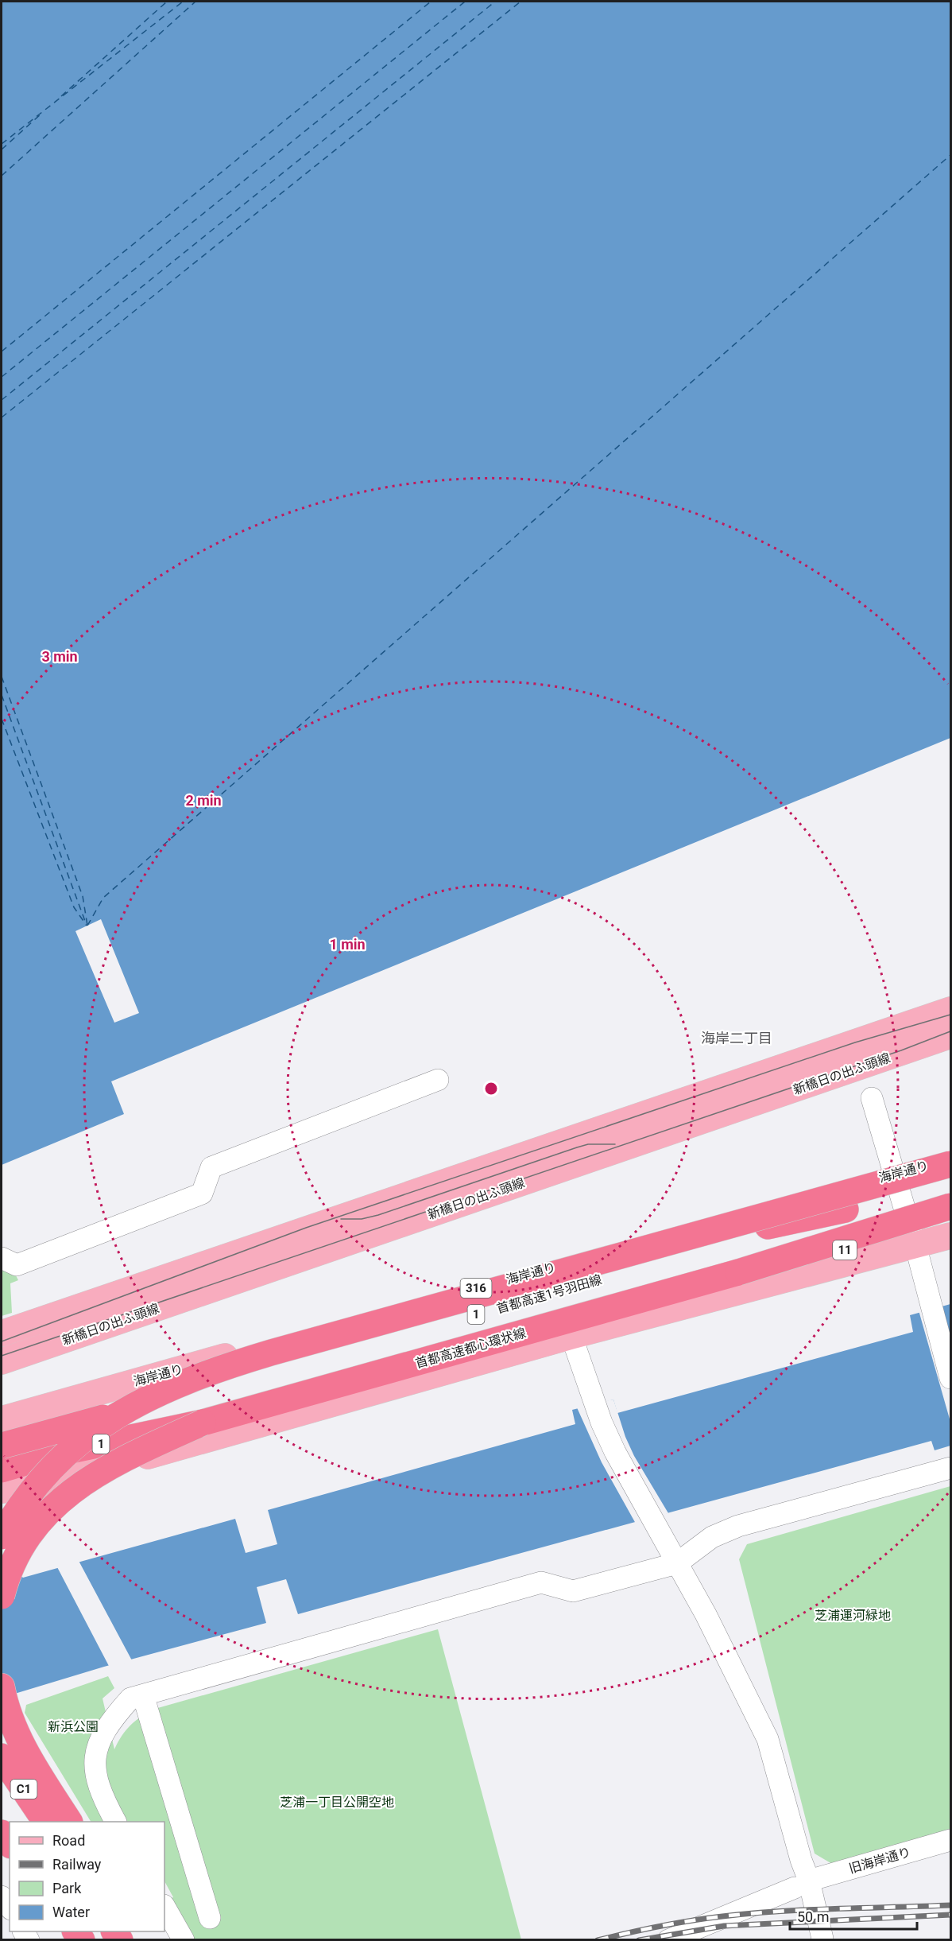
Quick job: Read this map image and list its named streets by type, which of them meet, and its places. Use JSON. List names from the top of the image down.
{
  "streets": {
    "highway": [
      "11",
      "首都高速1号羽田線",
      "1",
      "首都高速都心環状線",
      "C1"
    ],
    "main road": ["新橋日の出ふ頭線", "海岸通り", "316"],
    "street": ["旧海岸通り"]
  },
  "crossings": [
    ["11", "1"],
    ["11", "首都高速都心環状線"],
    ["1", "首都高速都心環状線"]
  ],
  "districts": ["海岸二丁目"],
  "parks": ["芝浦運河緑地", "新浜公園", "芝浦一丁目公開空地"],
  "legend": [
    "Road",
    "Railway",
    "Park",
    "Water"
  ],
  "scale_bar": "50 m",
  "rings": ["3 min", "2 min", "1 min"]
}
